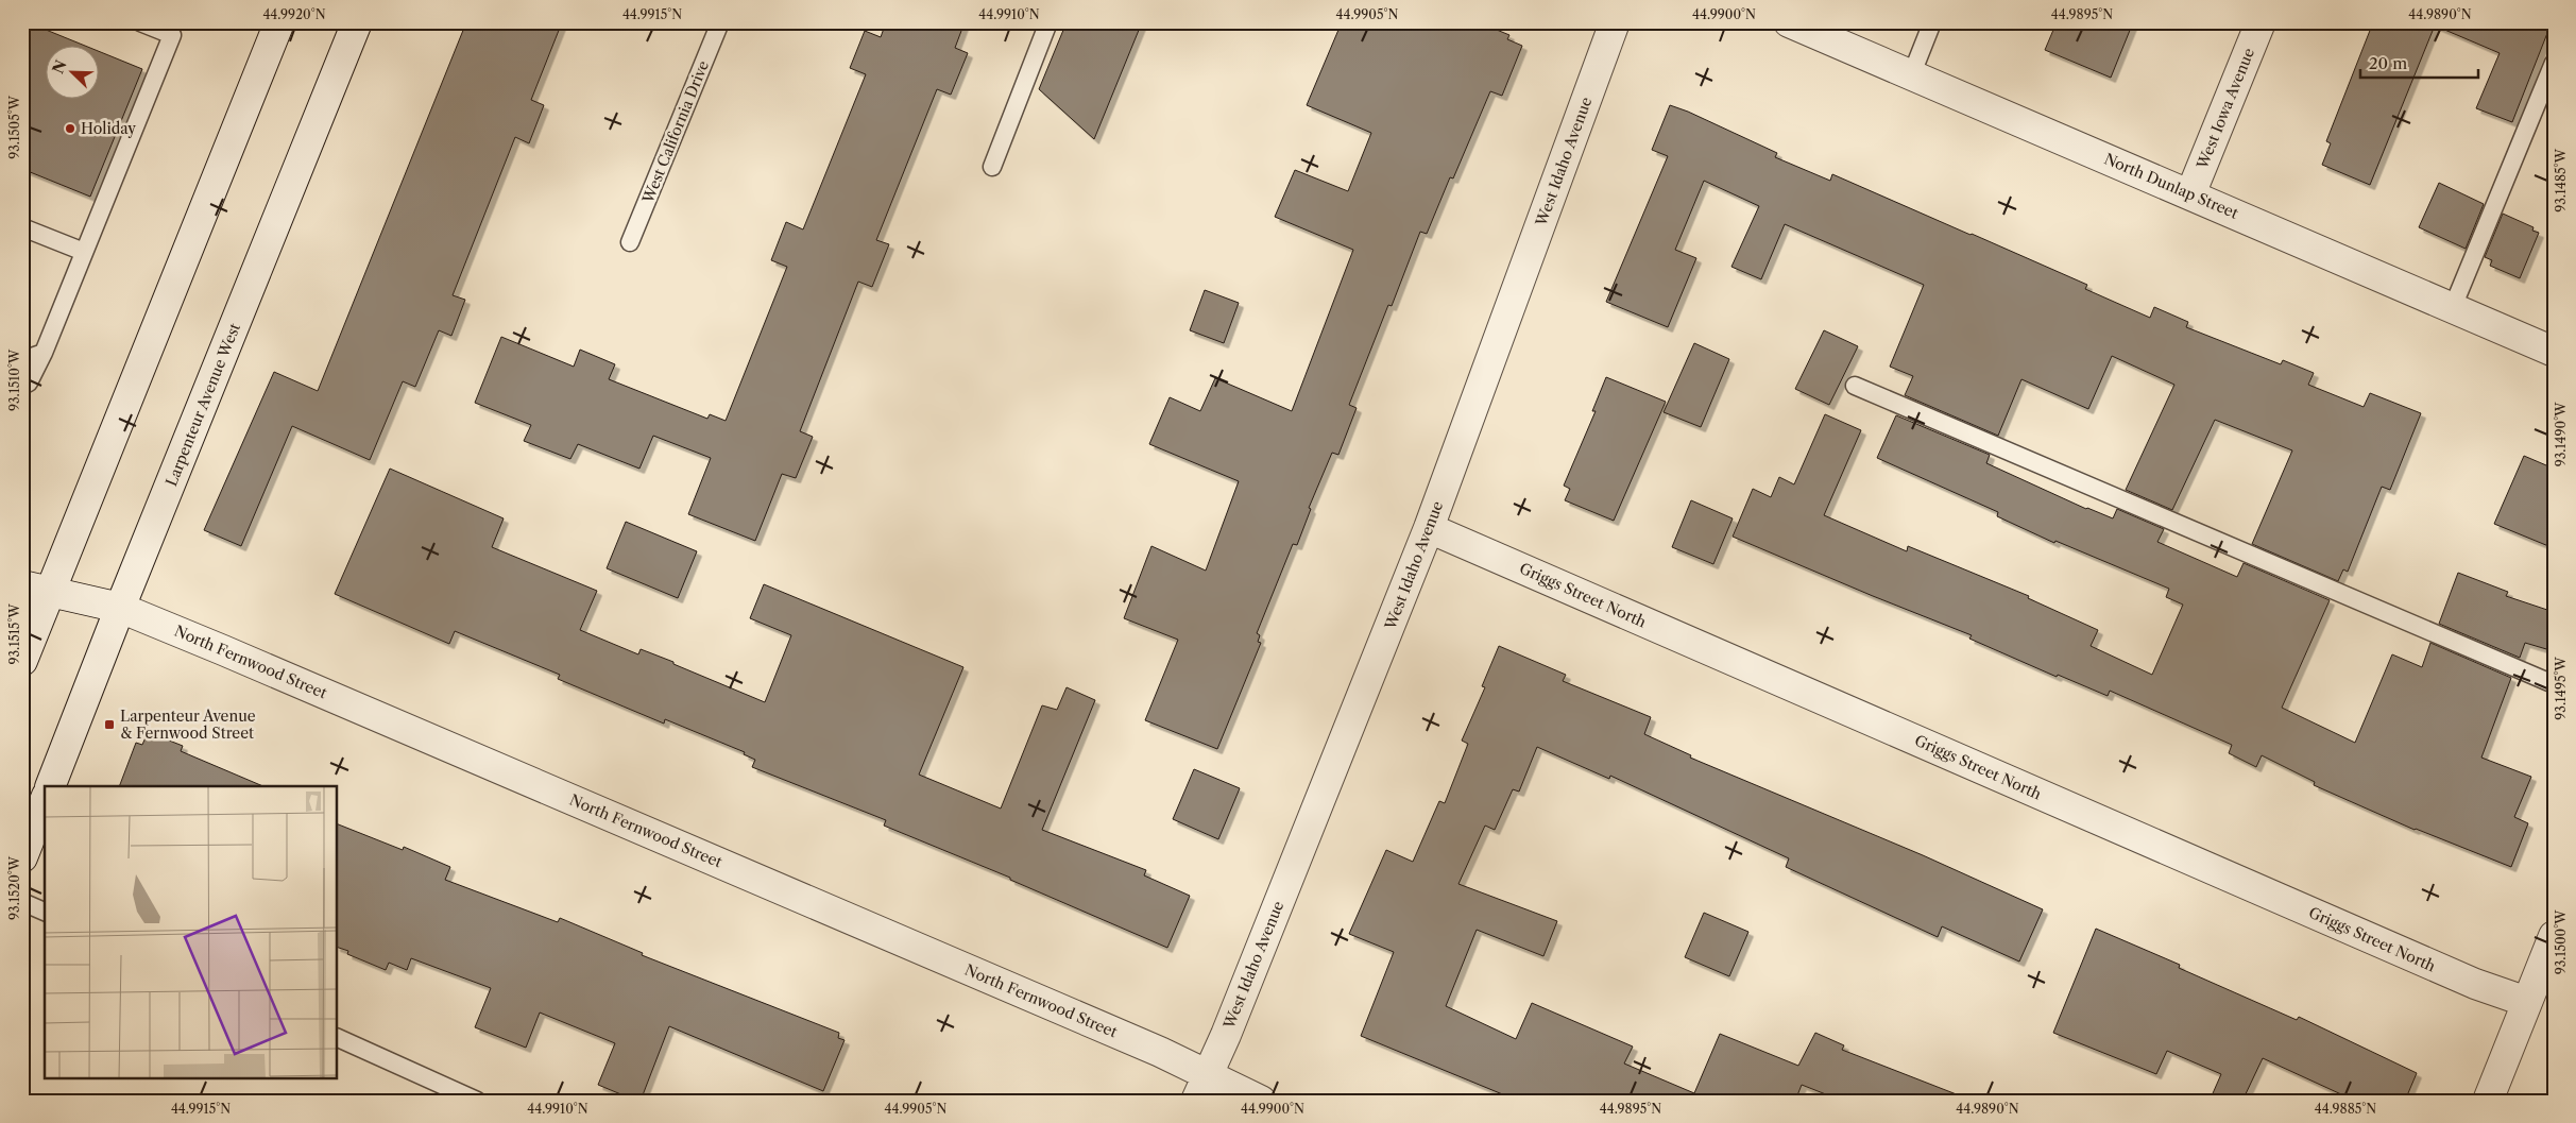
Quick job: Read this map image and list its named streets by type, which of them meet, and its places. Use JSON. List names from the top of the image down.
{
  "streets": {
    "street": [
      "West Iowa Avenue",
      "West Idaho Avenue",
      "North Dunlap Street",
      "Larpenteur Avenue West",
      "Griggs Street North",
      "North Fernwood Street"
    ],
    "lane": ["West California Drive"]
  },
  "crossings": [
    ["West Iowa Avenue", "North Dunlap Street"],
    ["West Idaho Avenue", "Griggs Street North"],
    ["West Idaho Avenue", "North Fernwood Street"],
    ["Larpenteur Avenue West", "North Fernwood Street"]
  ],
  "places": {
    "other": ["Holiday"],
    "transit": ["Larpenteur Avenue & Fernwood Street"]
  },
  "scale_bar": "20 m",
  "north": "top left",
  "coordinates": [
    "44.9920°N",
    "44.9915°N",
    "44.9910°N",
    "44.9905°N",
    "44.9900°N",
    "44.9895°N",
    "44.9890°N",
    "93.1505°W",
    "93.1485°W",
    "93.1510°W",
    "93.1490°W",
    "93.1515°W",
    "93.1495°W",
    "93.1520°W",
    "93.1500°W",
    "44.9885°N"
  ]
}
